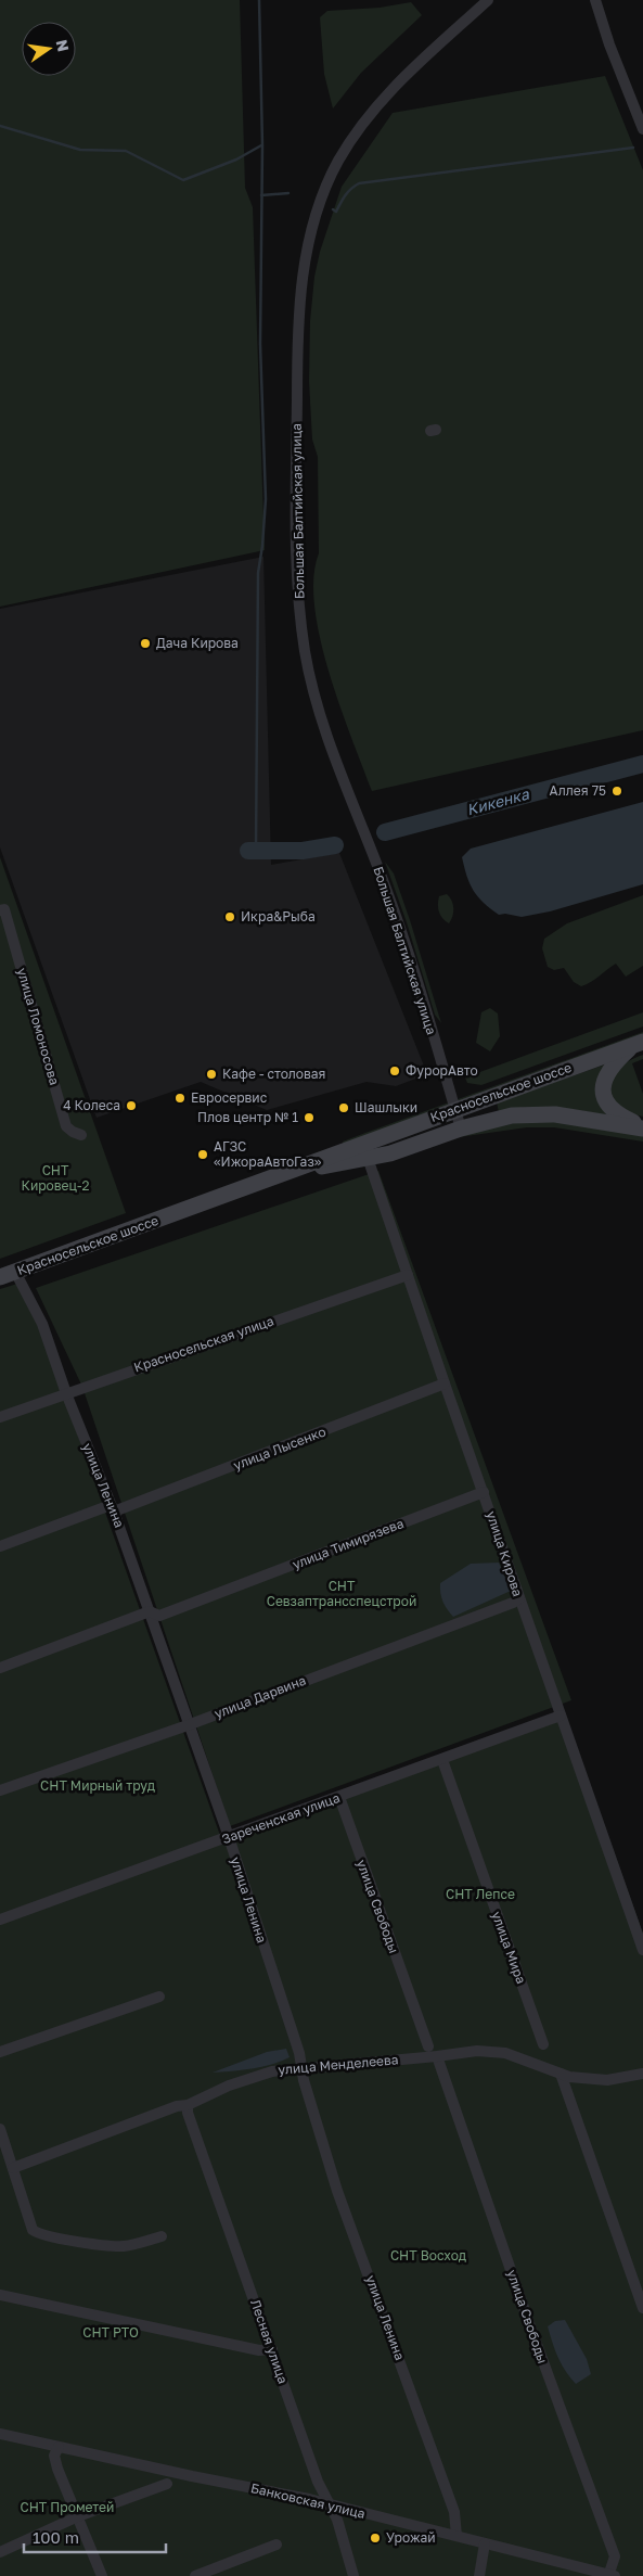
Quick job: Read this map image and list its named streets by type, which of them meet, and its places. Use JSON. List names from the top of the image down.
{
  "streets": {
    "main road": ["Красносельское шоссе"],
    "street": [
      "Большая Балтийская улица",
      "улица Ломоносова",
      "Красносельская улица",
      "улица Лысенко",
      "улица Ленина",
      "улица Тимирязева",
      "улица Кирова",
      "улица Дарвина",
      "Зареченская улица",
      "улица Свободы",
      "улица Мира",
      "улица Менделеева",
      "Лесная улица",
      "Банковская улица"
    ]
  },
  "crossings": [
    ["Большая Балтийская улица", "Красносельское шоссе"],
    ["Красносельское шоссе", "улица Ленина"],
    ["Красносельское шоссе", "улица Кирова"],
    ["Красносельская улица", "улица Ленина"],
    ["Красносельская улица", "улица Кирова"],
    ["улица Лысенко", "улица Ленина"],
    ["улица Лысенко", "улица Кирова"],
    ["улица Ленина", "улица Тимирязева"],
    ["улица Ленина", "улица Дарвина"],
    ["улица Ленина", "Зареченская улица"],
    ["улица Ленина", "улица Менделеева"],
    ["улица Ленина", "Банковская улица"],
    ["улица Тимирязева", "улица Кирова"],
    ["улица Кирова", "улица Дарвина"],
    ["улица Кирова", "Зареченская улица"],
    ["Зареченская улица", "улица Свободы"],
    ["Зареченская улица", "улица Мира"],
    ["улица Свободы", "улица Менделеева"],
    ["улица Свободы", "Банковская улица"],
    ["улица Менделеева", "Лесная улица"],
    ["Лесная улица", "Банковская улица"]
  ],
  "water": ["Кикенка"],
  "parks": [
    "СНТ Кировец-2",
    "СНТ Севзаптрансспецстрой",
    "СНТ Мирный труд",
    "СНТ Лепсе",
    "СНТ Восход",
    "СНТ РТО",
    "СНТ Прометей"
  ],
  "places": [
    "Дача Кирова",
    "Аллея 75",
    "Икра&Рыба",
    "ФурорАвто",
    "Кафе - столовая",
    "Евросервис",
    "4 Колеса",
    "Шашлыки",
    "Плов центр № 1",
    "АГЗС «ИжораАвтоГаз»",
    "Урожай"
  ],
  "scale_bar": "100 m",
  "north": "right"
}
